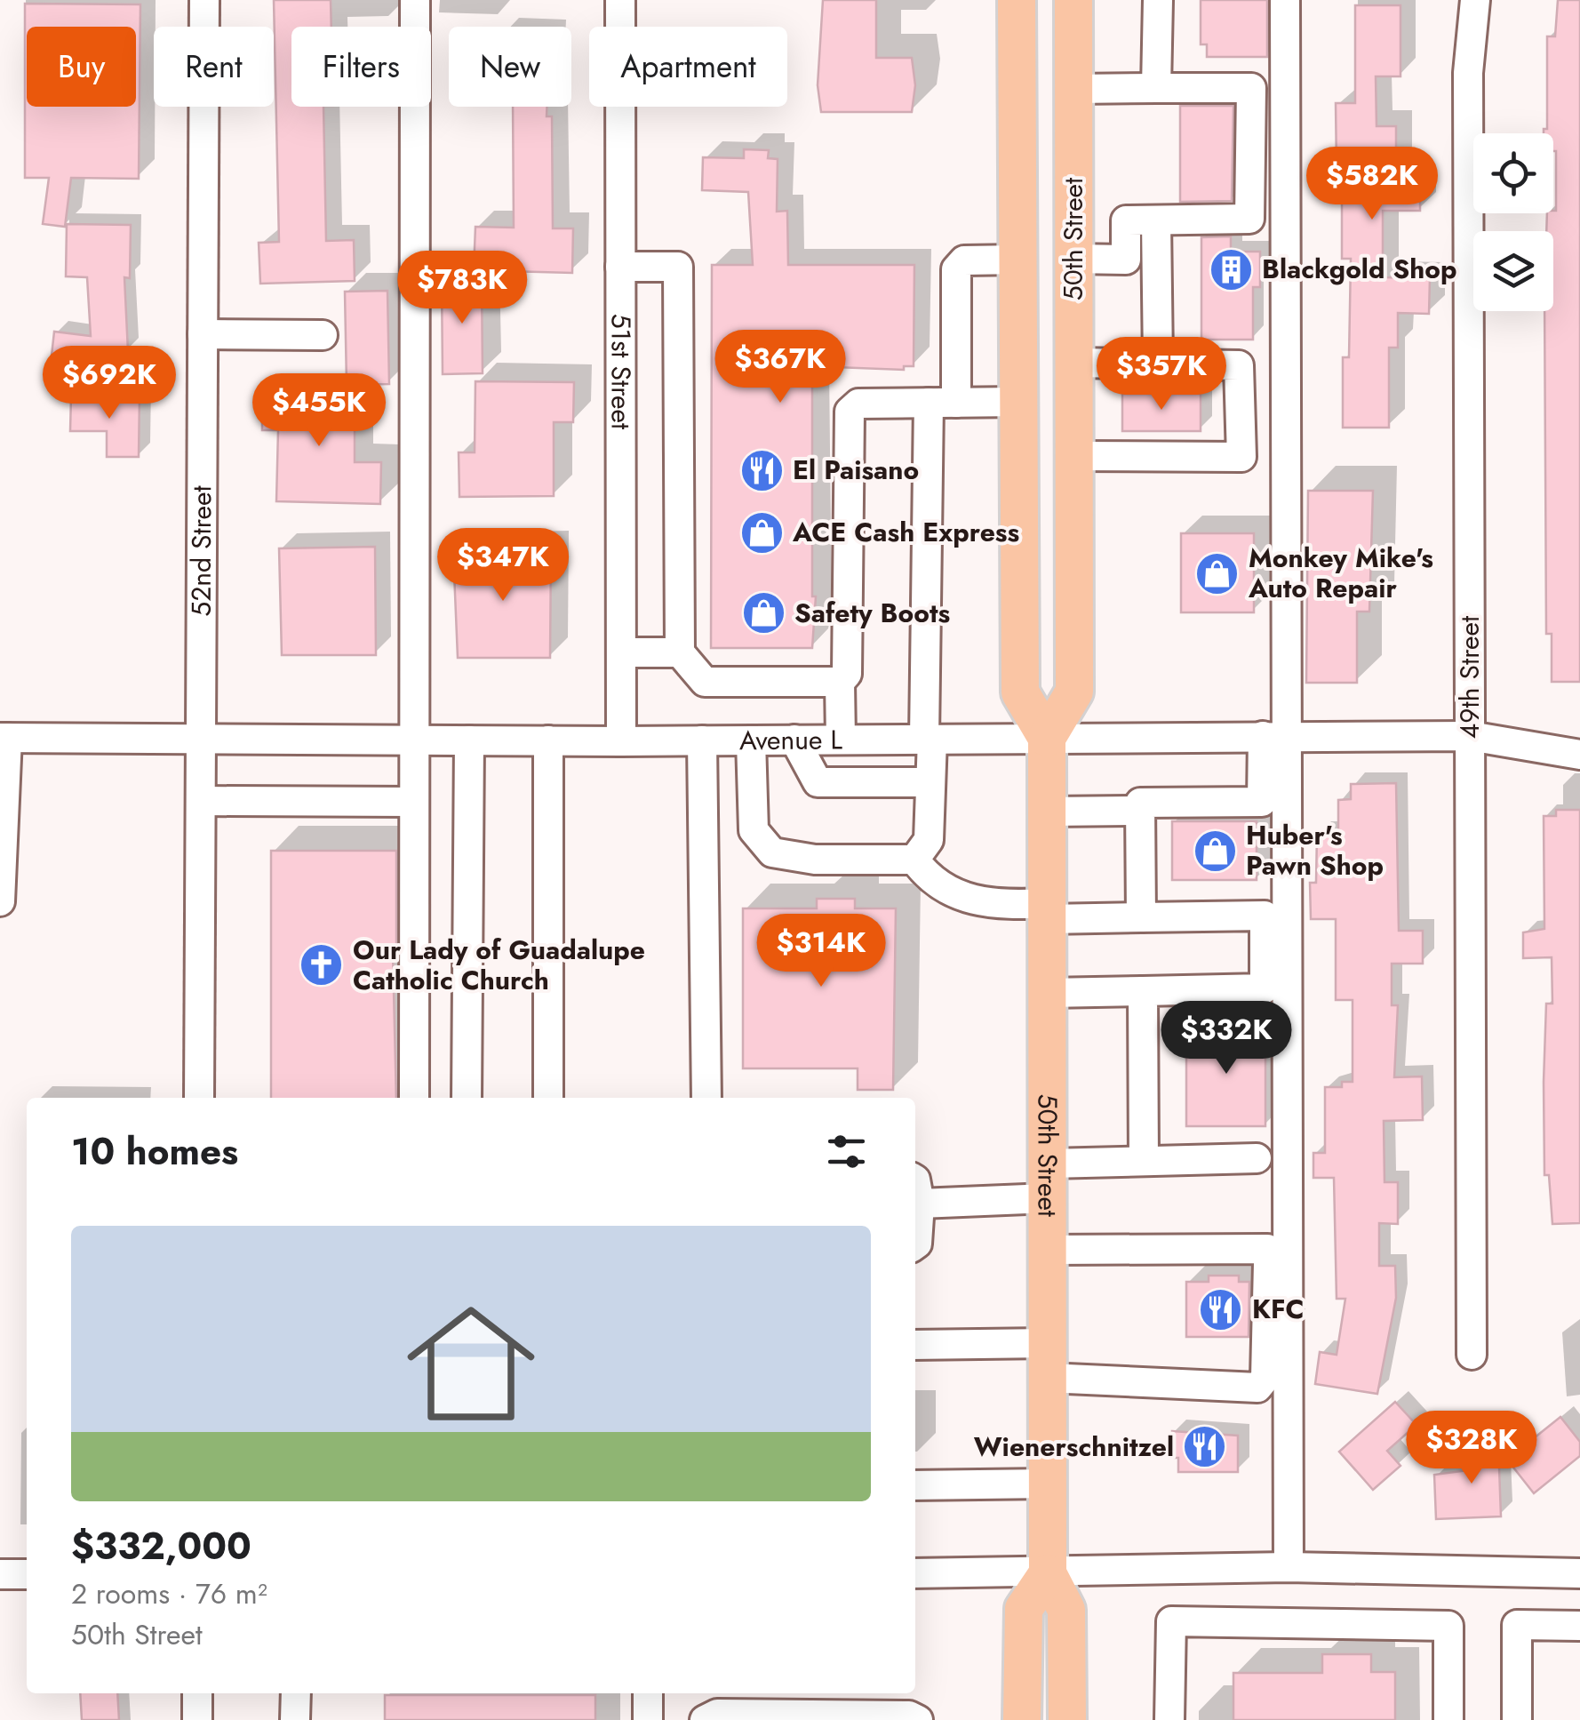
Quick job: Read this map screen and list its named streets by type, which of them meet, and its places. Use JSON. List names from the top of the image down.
{
  "streets": {
    "main road": ["50th Street"],
    "street": [
      "51st Street",
      "52nd Street",
      "49th Street",
      "Avenue L"
    ]
  },
  "crossings": [
    ["50th Street", "Avenue L"],
    ["51st Street", "Avenue L"],
    ["52nd Street", "Avenue L"],
    ["49th Street", "Avenue L"]
  ],
  "places": {
    "building": ["Blackgold Shop"],
    "restaurant": ["El Paisano", "KFC", "Wienerschnitzel"],
    "shop": [
      "ACE Cash Express",
      "Monkey Mike's Auto Repair",
      "Safety Boots",
      "Huber's Pawn Shop"
    ],
    "church": ["Our Lady of Guadalupe Catholic Church"]
  },
  "page": {
    "chip": [
      "Buy",
      "Rent",
      "Filters",
      "New",
      "Apartment"
    ],
    "price": [
      "$582K",
      "$783K",
      "$367K",
      "$357K",
      "$692K",
      "$455K",
      "$347K",
      "$314K",
      "$332K",
      "$328K"
    ],
    "heading": "10 homes",
    "list": [
      {
        "name": "$332,000",
        "note": "2 rooms · 76 m² · 50th Street"
      }
    ]
  }
}
